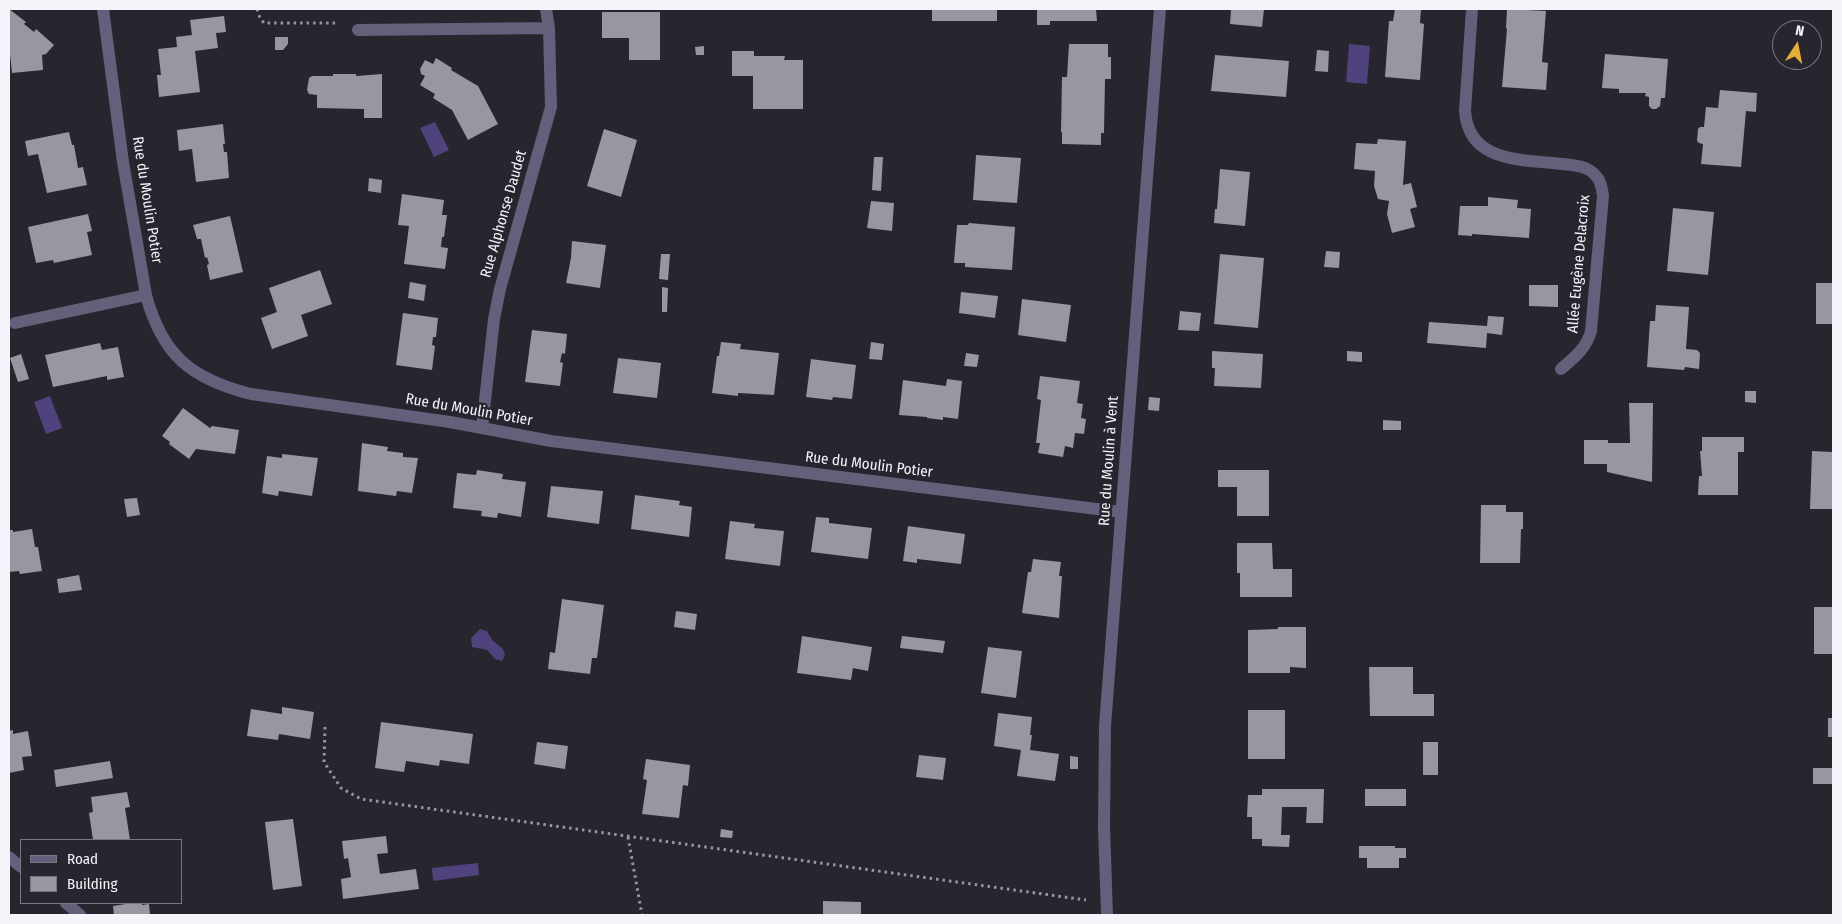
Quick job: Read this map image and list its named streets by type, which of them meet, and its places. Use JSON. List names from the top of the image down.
{
  "streets": {
    "street": [
      "Rue du Moulin Potier",
      "Rue Alphonse Daudet",
      "Allée Eugène Delacroix",
      "Rue du Moulin à Vent"
    ]
  },
  "crossings": [
    ["Rue du Moulin Potier", "Rue Alphonse Daudet"],
    ["Rue du Moulin Potier", "Rue du Moulin à Vent"]
  ],
  "legend": ["Road", "Building"],
  "north": "top"
}
